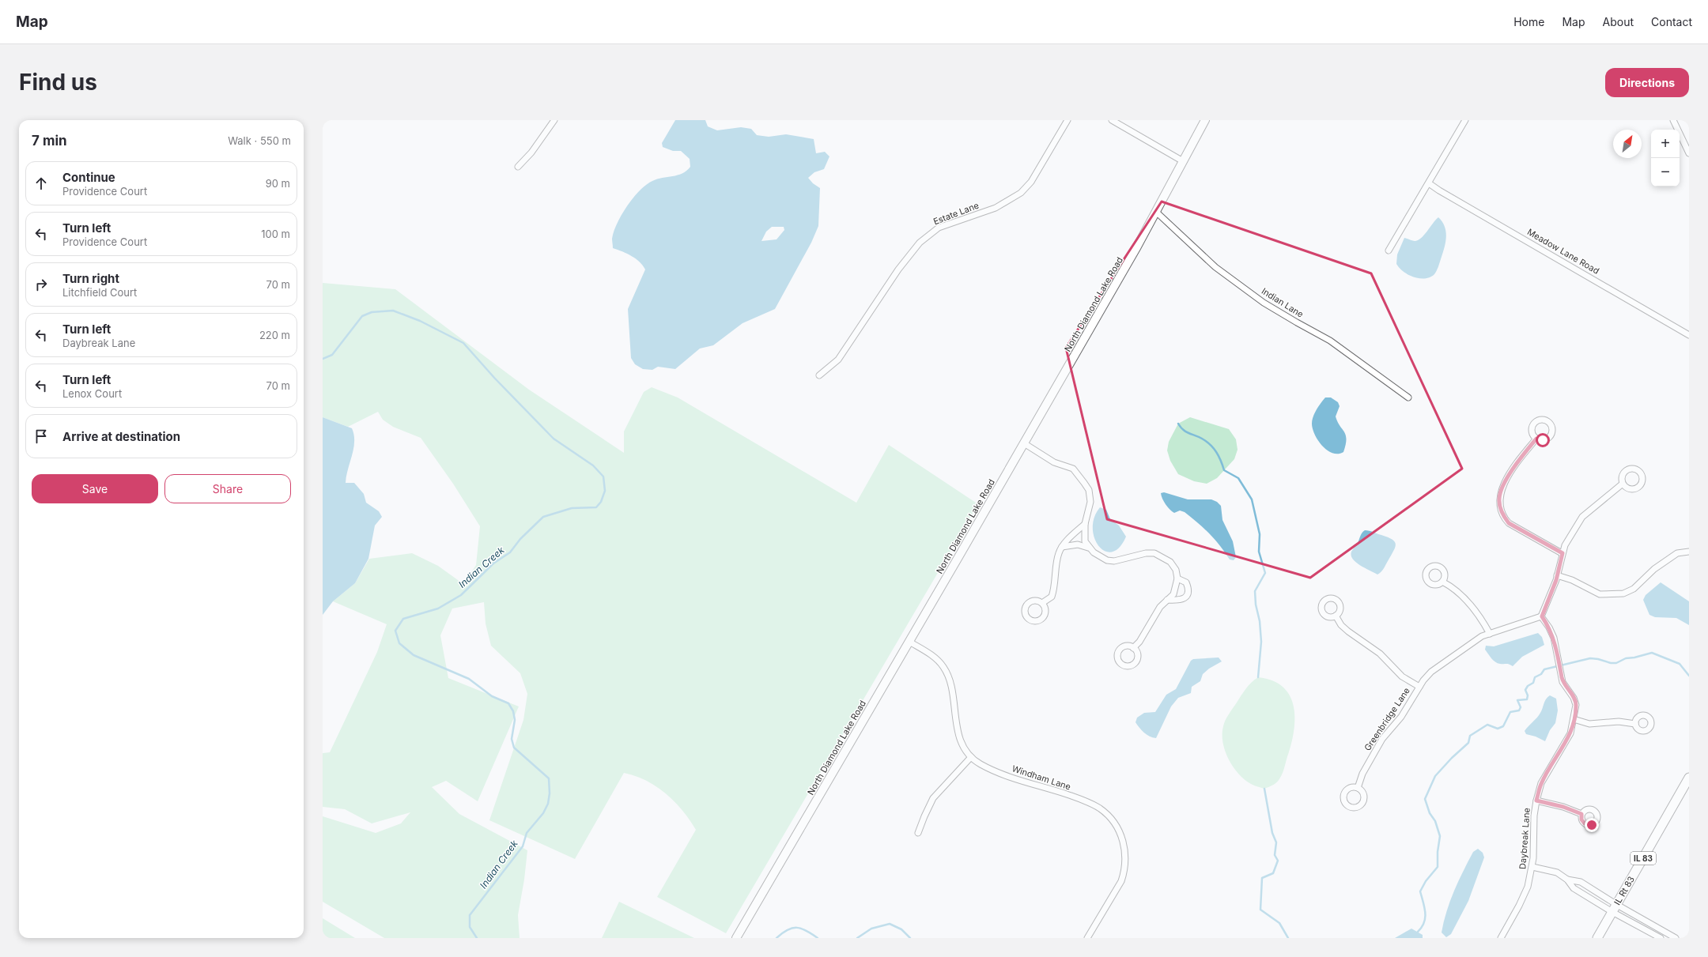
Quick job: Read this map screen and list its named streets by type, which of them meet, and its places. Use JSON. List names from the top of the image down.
{
  "streets": {
    "main road": ["IL 83", "IL Rt 83"],
    "street": [
      "Estate Lane",
      "Meadow Lane Road",
      "Indian Lane",
      "North Diamond Lake Road",
      "Greenbridge Lane",
      "Windham Lane",
      "Daybreak Lane"
    ]
  },
  "crossings": [
    ["Indian Lane", "North Diamond Lake Road"],
    ["North Diamond Lake Road", "Windham Lane"],
    ["Greenbridge Lane", "Daybreak Lane"]
  ],
  "water": ["Indian Creek"],
  "north": "top right",
  "page": {
    "header": "Map",
    "nav": [
      "Home",
      "Map",
      "About",
      "Contact"
    ],
    "buttons": [
      "Directions",
      ["Save", "Share"]
    ],
    "title": "Find us",
    "heading": ["7 min", "Walk · 550 m"],
    "map_buttons": ["+", "−"],
    "list": [
      ["Continue", "Providence Court", "90 m"],
      ["Turn left", "Providence Court", "100 m"],
      ["Turn right", "Litchfield Court", "70 m"],
      ["Turn left", "Daybreak Lane", "220 m"],
      ["Turn left", "Lenox Court", "70 m"],
      "Arrive at destination"
    ]
  }
}
